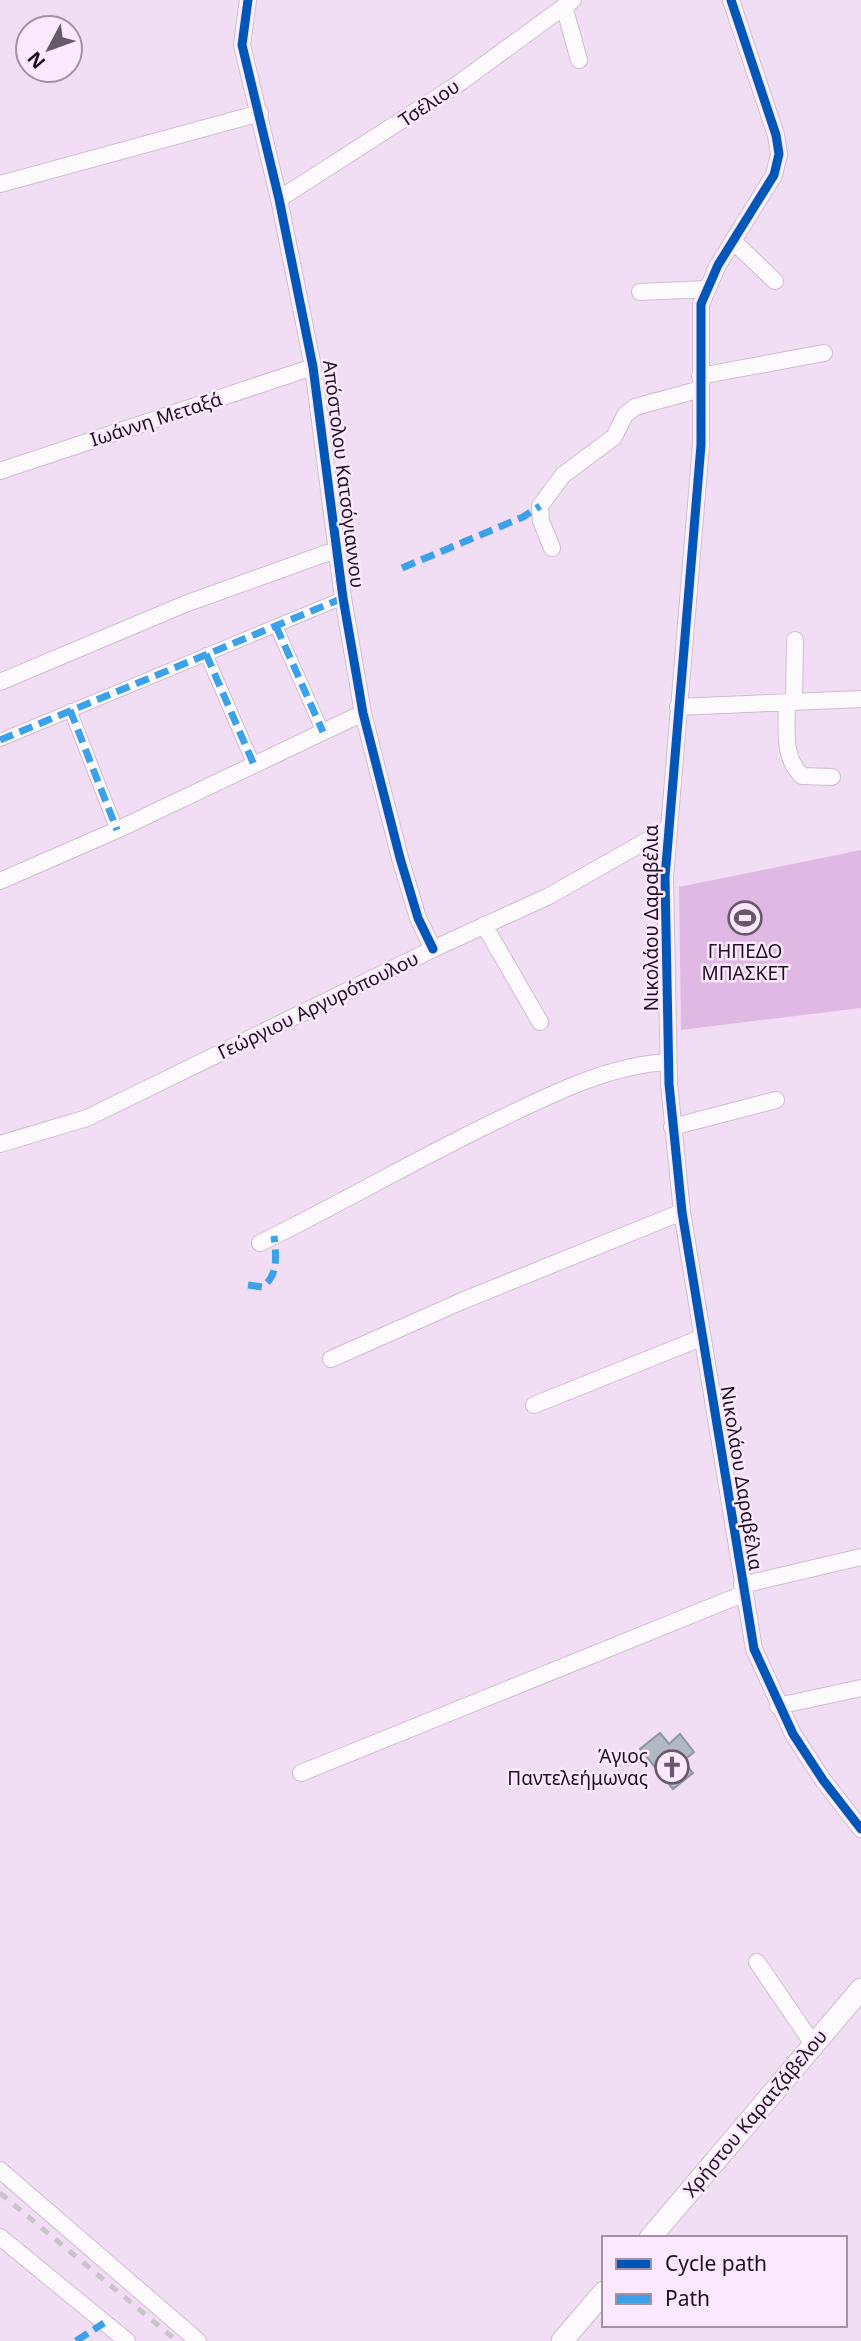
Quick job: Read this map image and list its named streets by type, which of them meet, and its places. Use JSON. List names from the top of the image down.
{
  "streets": {
    "street": [
      "Τσέλιου",
      "Ιωάννη Μεταξά",
      "Απόστολου Κατσόγιαννου",
      "Νικολάου Δαραβέλια",
      "Γεώργιου Αργυρόπουλου",
      "Χρήστου Καρατζάβελου"
    ]
  },
  "crossings": [
    ["Τσέλιου", "Απόστολου Κατσόγιαννου"],
    ["Ιωάννη Μεταξά", "Απόστολου Κατσόγιαννου"],
    ["Απόστολου Κατσόγιαννου", "Γεώργιου Αργυρόπουλου"],
    ["Νικολάου Δαραβέλια", "Γεώργιου Αργυρόπουλου"]
  ],
  "places": {
    "sports": ["ΓΗΠΕΔΟ ΜΠΑΣΚΕΤ"],
    "church": ["Άγιος Παντελεήμωνας"]
  },
  "legend": ["Cycle path", "Path"],
  "north": "bottom left"
}
